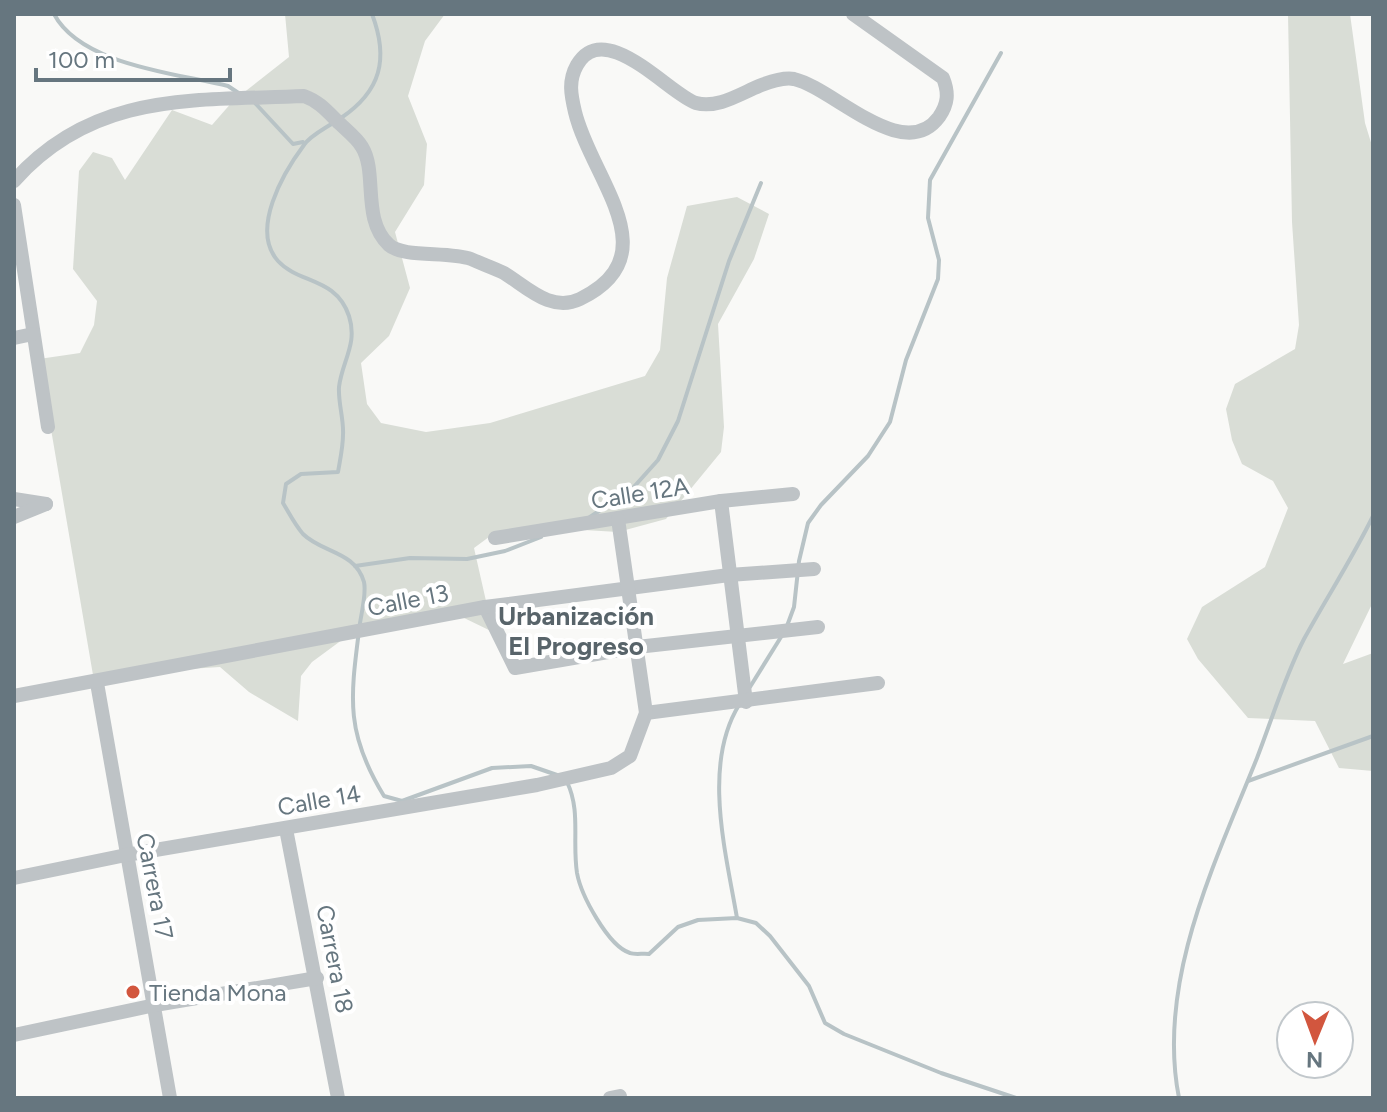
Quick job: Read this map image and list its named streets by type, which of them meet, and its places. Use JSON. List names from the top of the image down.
{
  "streets": {
    "street": [
      "Calle 12A",
      "Calle 13",
      "Calle 14",
      "Carrera 17",
      "Carrera 18"
    ]
  },
  "crossings": [
    ["Calle 13", "Carrera 17"],
    ["Calle 14", "Carrera 17"],
    ["Calle 14", "Carrera 18"]
  ],
  "districts": ["Urbanización El Progreso"],
  "places": ["Tienda Mona"],
  "scale_bar": "100 m",
  "north": "bottom"
}
